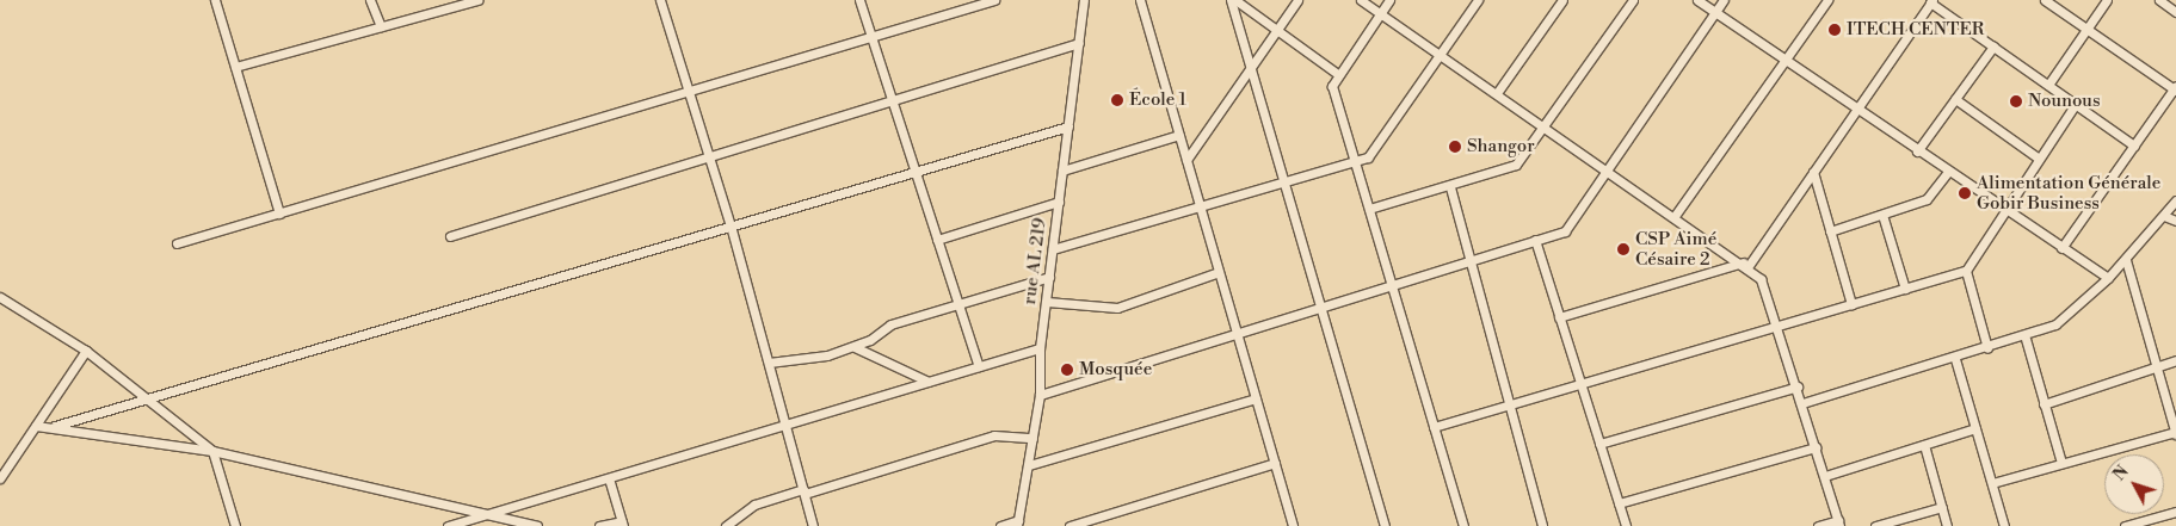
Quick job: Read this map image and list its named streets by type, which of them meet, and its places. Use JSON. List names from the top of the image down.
{
  "streets": {
    "street": ["rue AL 219"]
  },
  "places": [
    "ITECH CENTER",
    "École 1",
    "Nounous",
    "Shangor",
    "Alimentation Générale Gobir Business",
    "CSP Aimé Césaire 2",
    "Mosquée"
  ],
  "north": "top left"
}
